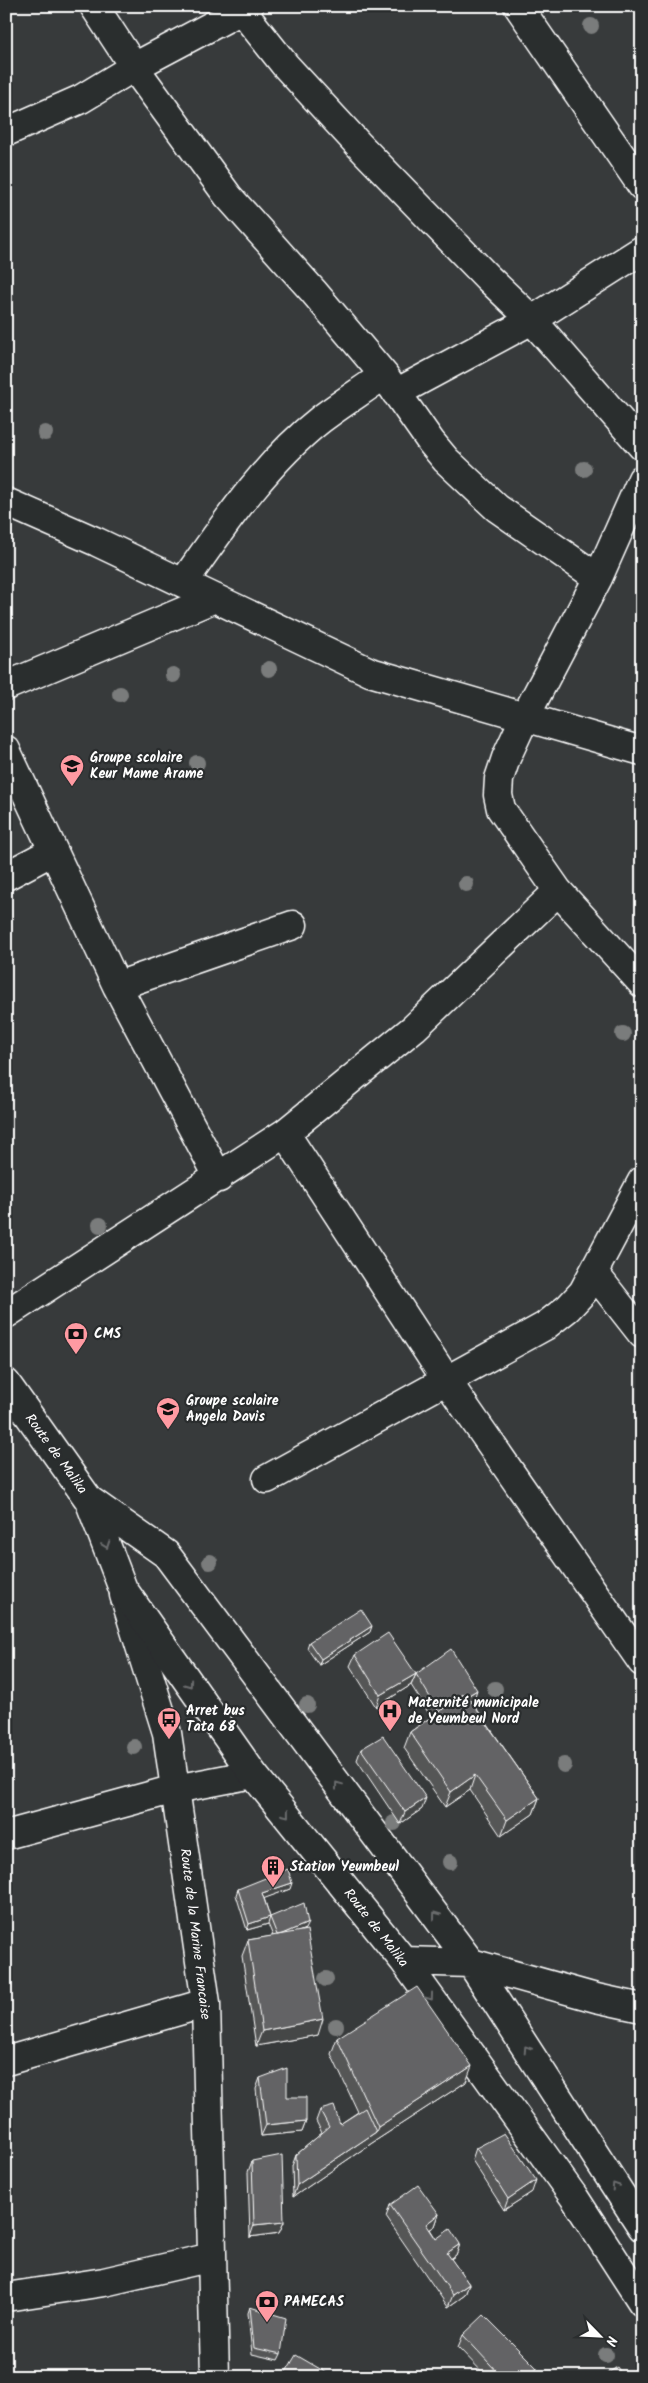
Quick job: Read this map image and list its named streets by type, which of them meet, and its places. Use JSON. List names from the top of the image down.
{
  "streets": {
    "street": ["Route de Malika", "Route de la Marine Francaise"]
  },
  "crossings": [
    ["Route de Malika", "Route de la Marine Francaise"]
  ],
  "places": {
    "school or university": ["Groupe scolaire Keur Mame Arame", "Groupe scolaire Angela Davis"],
    "bank": ["CMS", "PAMECAS"],
    "hospital": ["Maternité municipale de Yeumbeul Nord"],
    "bus stop": ["Arret bus Tata 68"],
    "building": ["Station Yeumbeul"]
  },
  "north": "bottom right"
}
